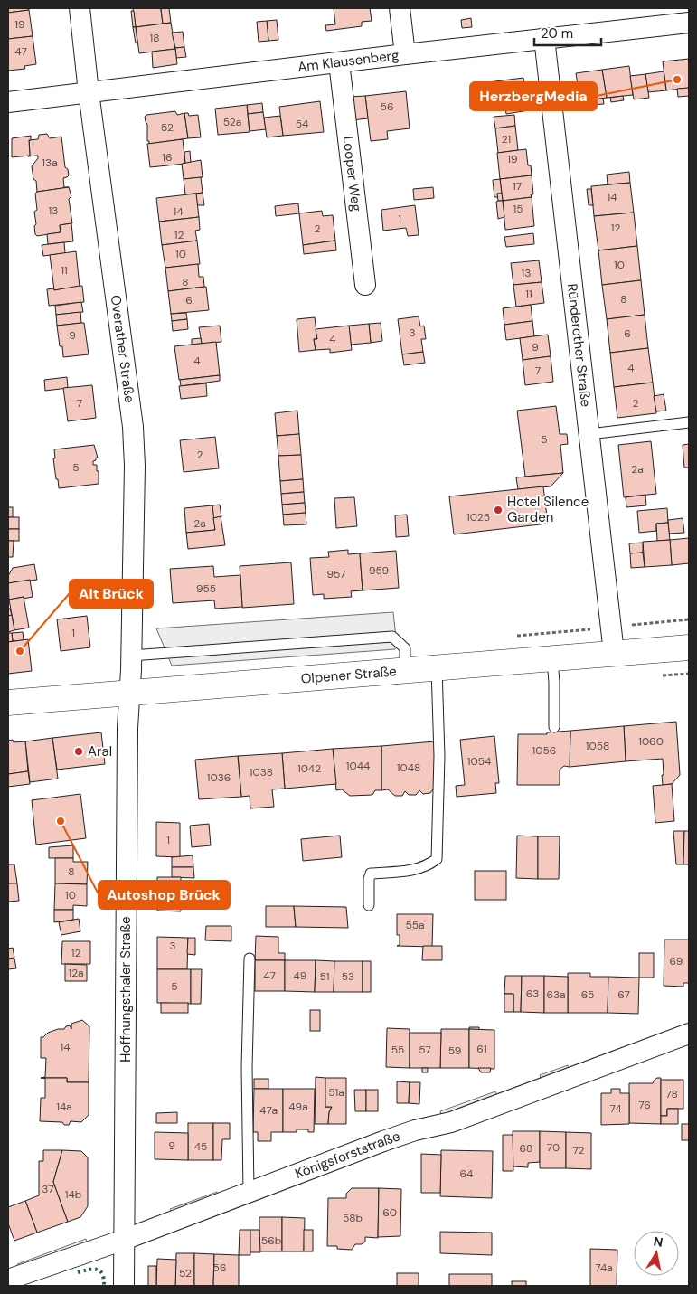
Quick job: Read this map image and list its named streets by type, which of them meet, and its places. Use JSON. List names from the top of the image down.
{
  "streets": {
    "main road": ["Olpener Straße"],
    "street": [
      "Am Klausenberg",
      "Looper Weg",
      "Ründerother Straße",
      "Overather Straße",
      "Hoffnungsthaler Straße",
      "Königsforststraße"
    ]
  },
  "crossings": [
    ["Am Klausenberg", "Looper Weg"],
    ["Am Klausenberg", "Ründerother Straße"],
    ["Am Klausenberg", "Overather Straße"],
    ["Ründerother Straße", "Olpener Straße"],
    ["Overather Straße", "Olpener Straße"],
    ["Overather Straße", "Hoffnungsthaler Straße"],
    ["Olpener Straße", "Hoffnungsthaler Straße"],
    ["Hoffnungsthaler Straße", "Königsforststraße"]
  ],
  "places": [
    "HerzbergMedia",
    "Hotel Silence Garden",
    "Alt Brück",
    "Aral",
    "Autoshop Brück"
  ],
  "house_numbers": [
    "19",
    "18",
    "47",
    "56",
    "52a",
    "54",
    "52",
    "21",
    "16",
    "19",
    "13a",
    "17",
    "14",
    "15",
    "13",
    "14",
    "1",
    "12",
    "2",
    "12",
    "10",
    "10",
    "11",
    "13",
    "8",
    "11",
    "8",
    "6",
    "3",
    "6",
    "9",
    "4",
    "9",
    "4",
    "4",
    "7",
    "7",
    "2",
    "5",
    "2",
    "5",
    "2a",
    "1025",
    "2a",
    "959",
    "957",
    "955",
    "1",
    "1060",
    "1058",
    "1056",
    "1054",
    "1044",
    "1048",
    "1042",
    "1038",
    "1036",
    "1",
    "8",
    "10",
    "55a",
    "3",
    "12",
    "69",
    "12a",
    "47",
    "49",
    "51",
    "53",
    "5",
    "63",
    "63a",
    "65",
    "67",
    "14",
    "61",
    "55",
    "57",
    "59",
    "51a",
    "78",
    "76",
    "14a",
    "49a",
    "74",
    "47a",
    "9",
    "45",
    "70",
    "68",
    "72",
    "64",
    "37",
    "14b",
    "60",
    "58b",
    "56b",
    "56",
    "74a",
    "52"
  ],
  "scale_bar": "20 m",
  "north": "top"
}
